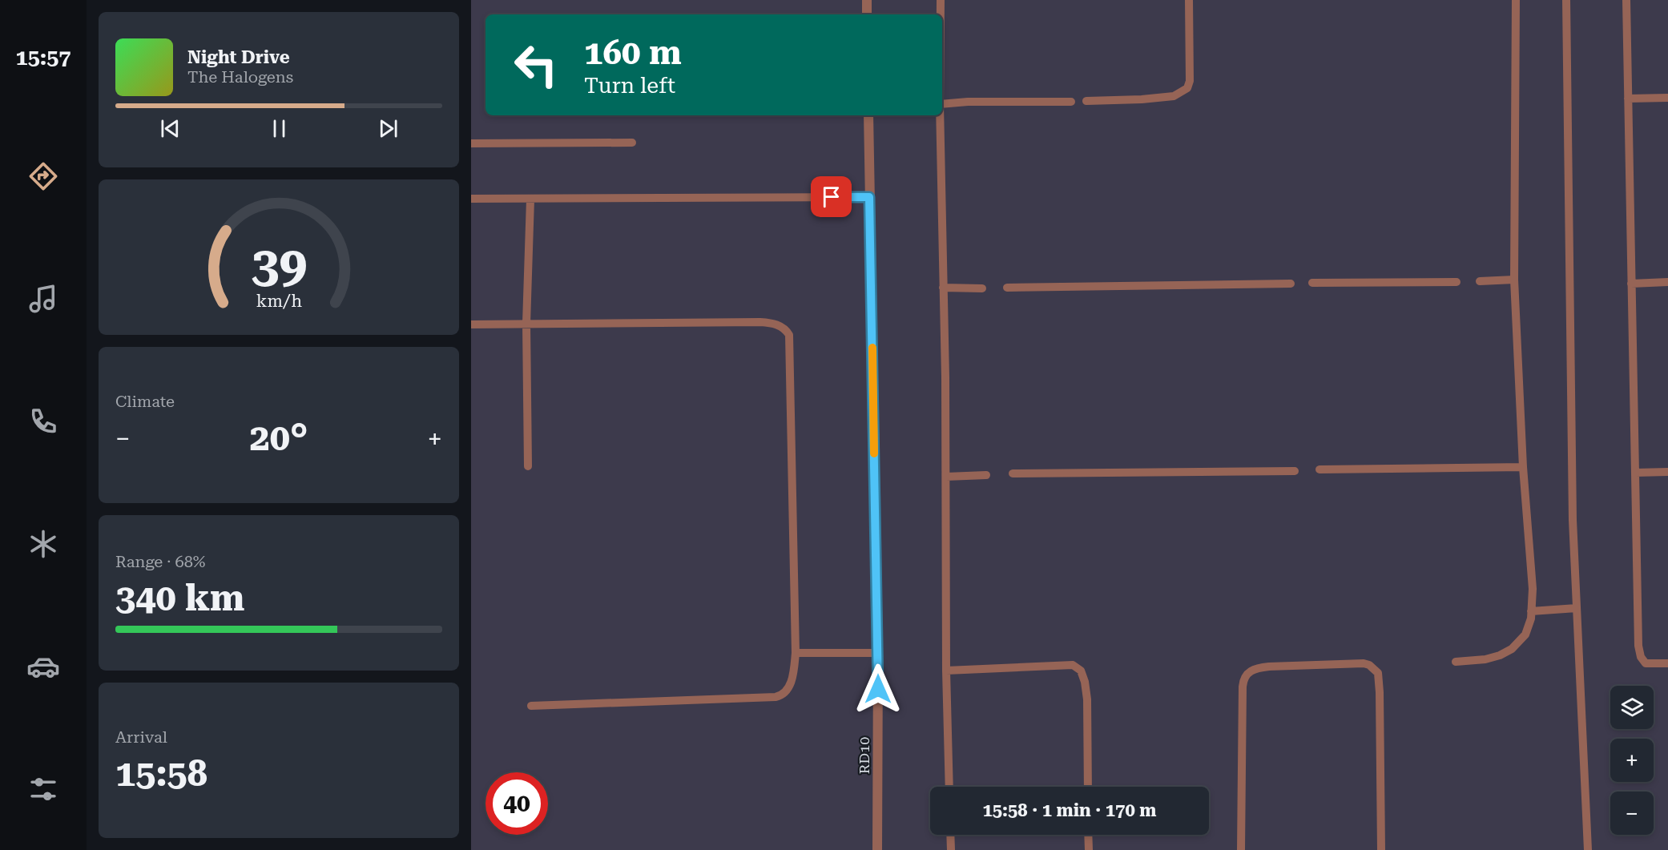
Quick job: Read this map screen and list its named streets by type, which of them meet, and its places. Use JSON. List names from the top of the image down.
{
  "streets": {
    "street": ["RD10"]
  },
  "page": {
    "tabs": "15:57",
    "turn": ["160 m", "Turn left"],
    "song": ["Night Drive", "The Halogens"],
    "tile": [
      "Climate",
      ["Range · 68%", "340 km"],
      ["Arrival", "15:58"]
    ],
    "heat": ["−", "20°", "+"],
    "map_buttons": ["+", "−"],
    "limit": "40",
    "trip": "15:58 · 1 min · 170 m",
    "gauge": ["39", "km/h"]
  }
}
